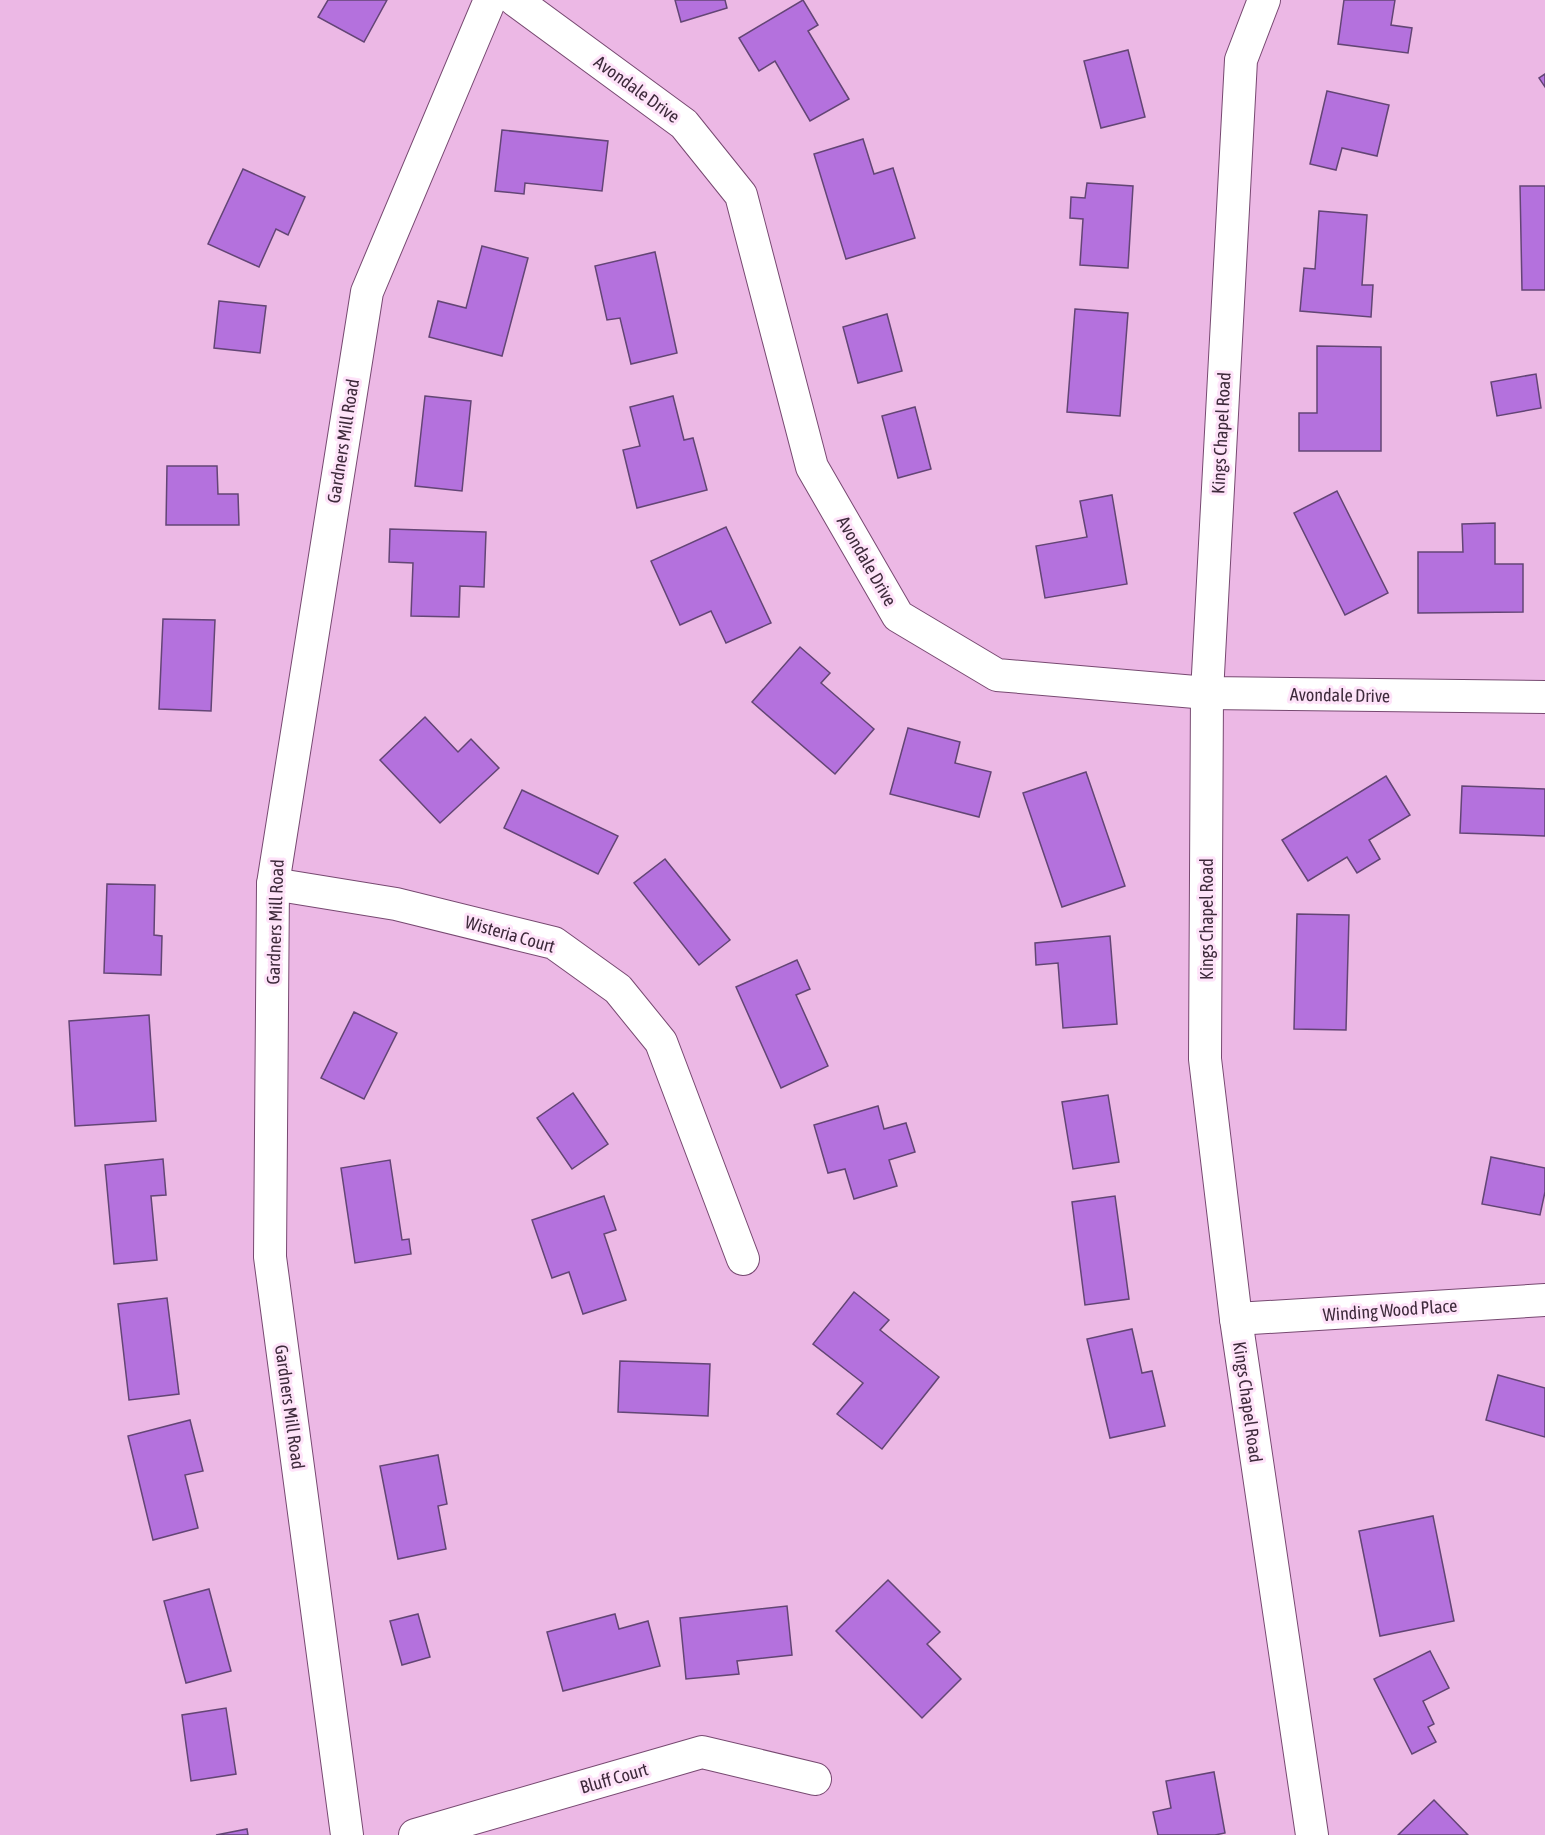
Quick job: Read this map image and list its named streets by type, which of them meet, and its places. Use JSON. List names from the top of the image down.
{
  "streets": {
    "street": [
      "Avondale Drive",
      "Kings Chapel Road",
      "Gardners Mill Road",
      "Wisteria Court",
      "Winding Wood Place",
      "Bluff Court"
    ]
  },
  "crossings": [
    ["Avondale Drive", "Kings Chapel Road"],
    ["Kings Chapel Road", "Winding Wood Place"],
    ["Gardners Mill Road", "Wisteria Court"]
  ]
}
